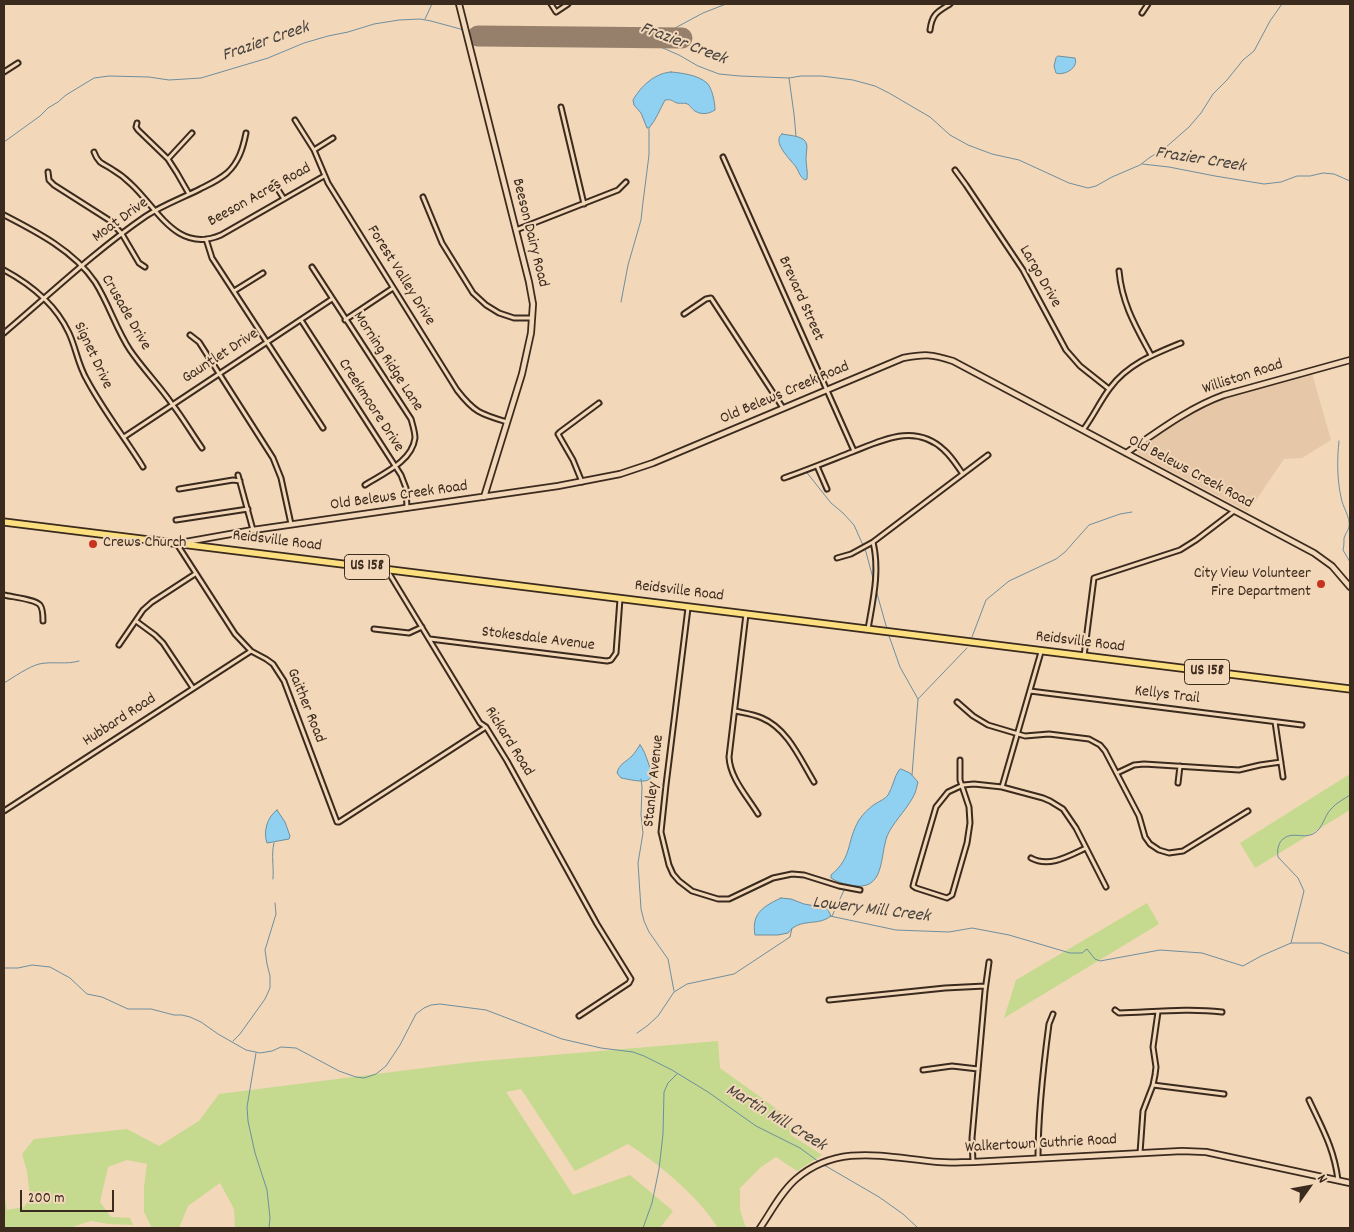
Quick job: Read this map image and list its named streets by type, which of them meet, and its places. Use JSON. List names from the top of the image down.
{
  "streets": {
    "highway": ["Reidsville Road", "US 158"],
    "street": [
      "Beeson Acres Road",
      "Moat Drive",
      "Beeson Dairy Road",
      "Forest Valley Drive",
      "Largo Drive",
      "Brevard Street",
      "Crusade Drive",
      "Signet Drive",
      "Gauntlet Drive",
      "Morning Ridge Lane",
      "Williston Road",
      "Old Belews Creek Road",
      "Creekmoore Drive",
      "Stokesdale Avenue",
      "Kellys Trail",
      "Gaither Road",
      "Hubbard Road",
      "Rickard Road",
      "Stanley Avenue",
      "Walkertown Guthrie Road"
    ]
  },
  "crossings": [
    ["Beeson Acres Road", "Moat Drive"],
    ["Beeson Acres Road", "Forest Valley Drive"],
    ["Moat Drive", "Crusade Drive"],
    ["Moat Drive", "Signet Drive"],
    ["Beeson Dairy Road", "Forest Valley Drive"],
    ["Beeson Dairy Road", "Old Belews Creek Road"],
    ["Brevard Street", "Old Belews Creek Road"],
    ["Crusade Drive", "Gauntlet Drive"],
    ["Signet Drive", "Gauntlet Drive"],
    ["Gauntlet Drive", "Morning Ridge Lane"],
    ["Gauntlet Drive", "Creekmoore Drive"],
    ["Morning Ridge Lane", "Creekmoore Drive"],
    ["Williston Road", "Old Belews Creek Road"],
    ["Old Belews Creek Road", "Creekmoore Drive"],
    ["Old Belews Creek Road", "Reidsville Road"],
    ["Old Belews Creek Road", "Gaither Road"],
    ["Reidsville Road", "Stokesdale Avenue"],
    ["Reidsville Road", "Gaither Road"],
    ["Reidsville Road", "Rickard Road"],
    ["Reidsville Road", "Stanley Avenue"],
    ["Stokesdale Avenue", "Rickard Road"],
    ["Gaither Road", "Hubbard Road"],
    ["Gaither Road", "Rickard Road"]
  ],
  "water": ["Frazier Creek", "Lowery Mill Creek", "Martin Mill Creek"],
  "places": ["Crews Church", "City View Volunteer Fire Department"],
  "scale_bar": "200 m",
  "north": "top right"
}
